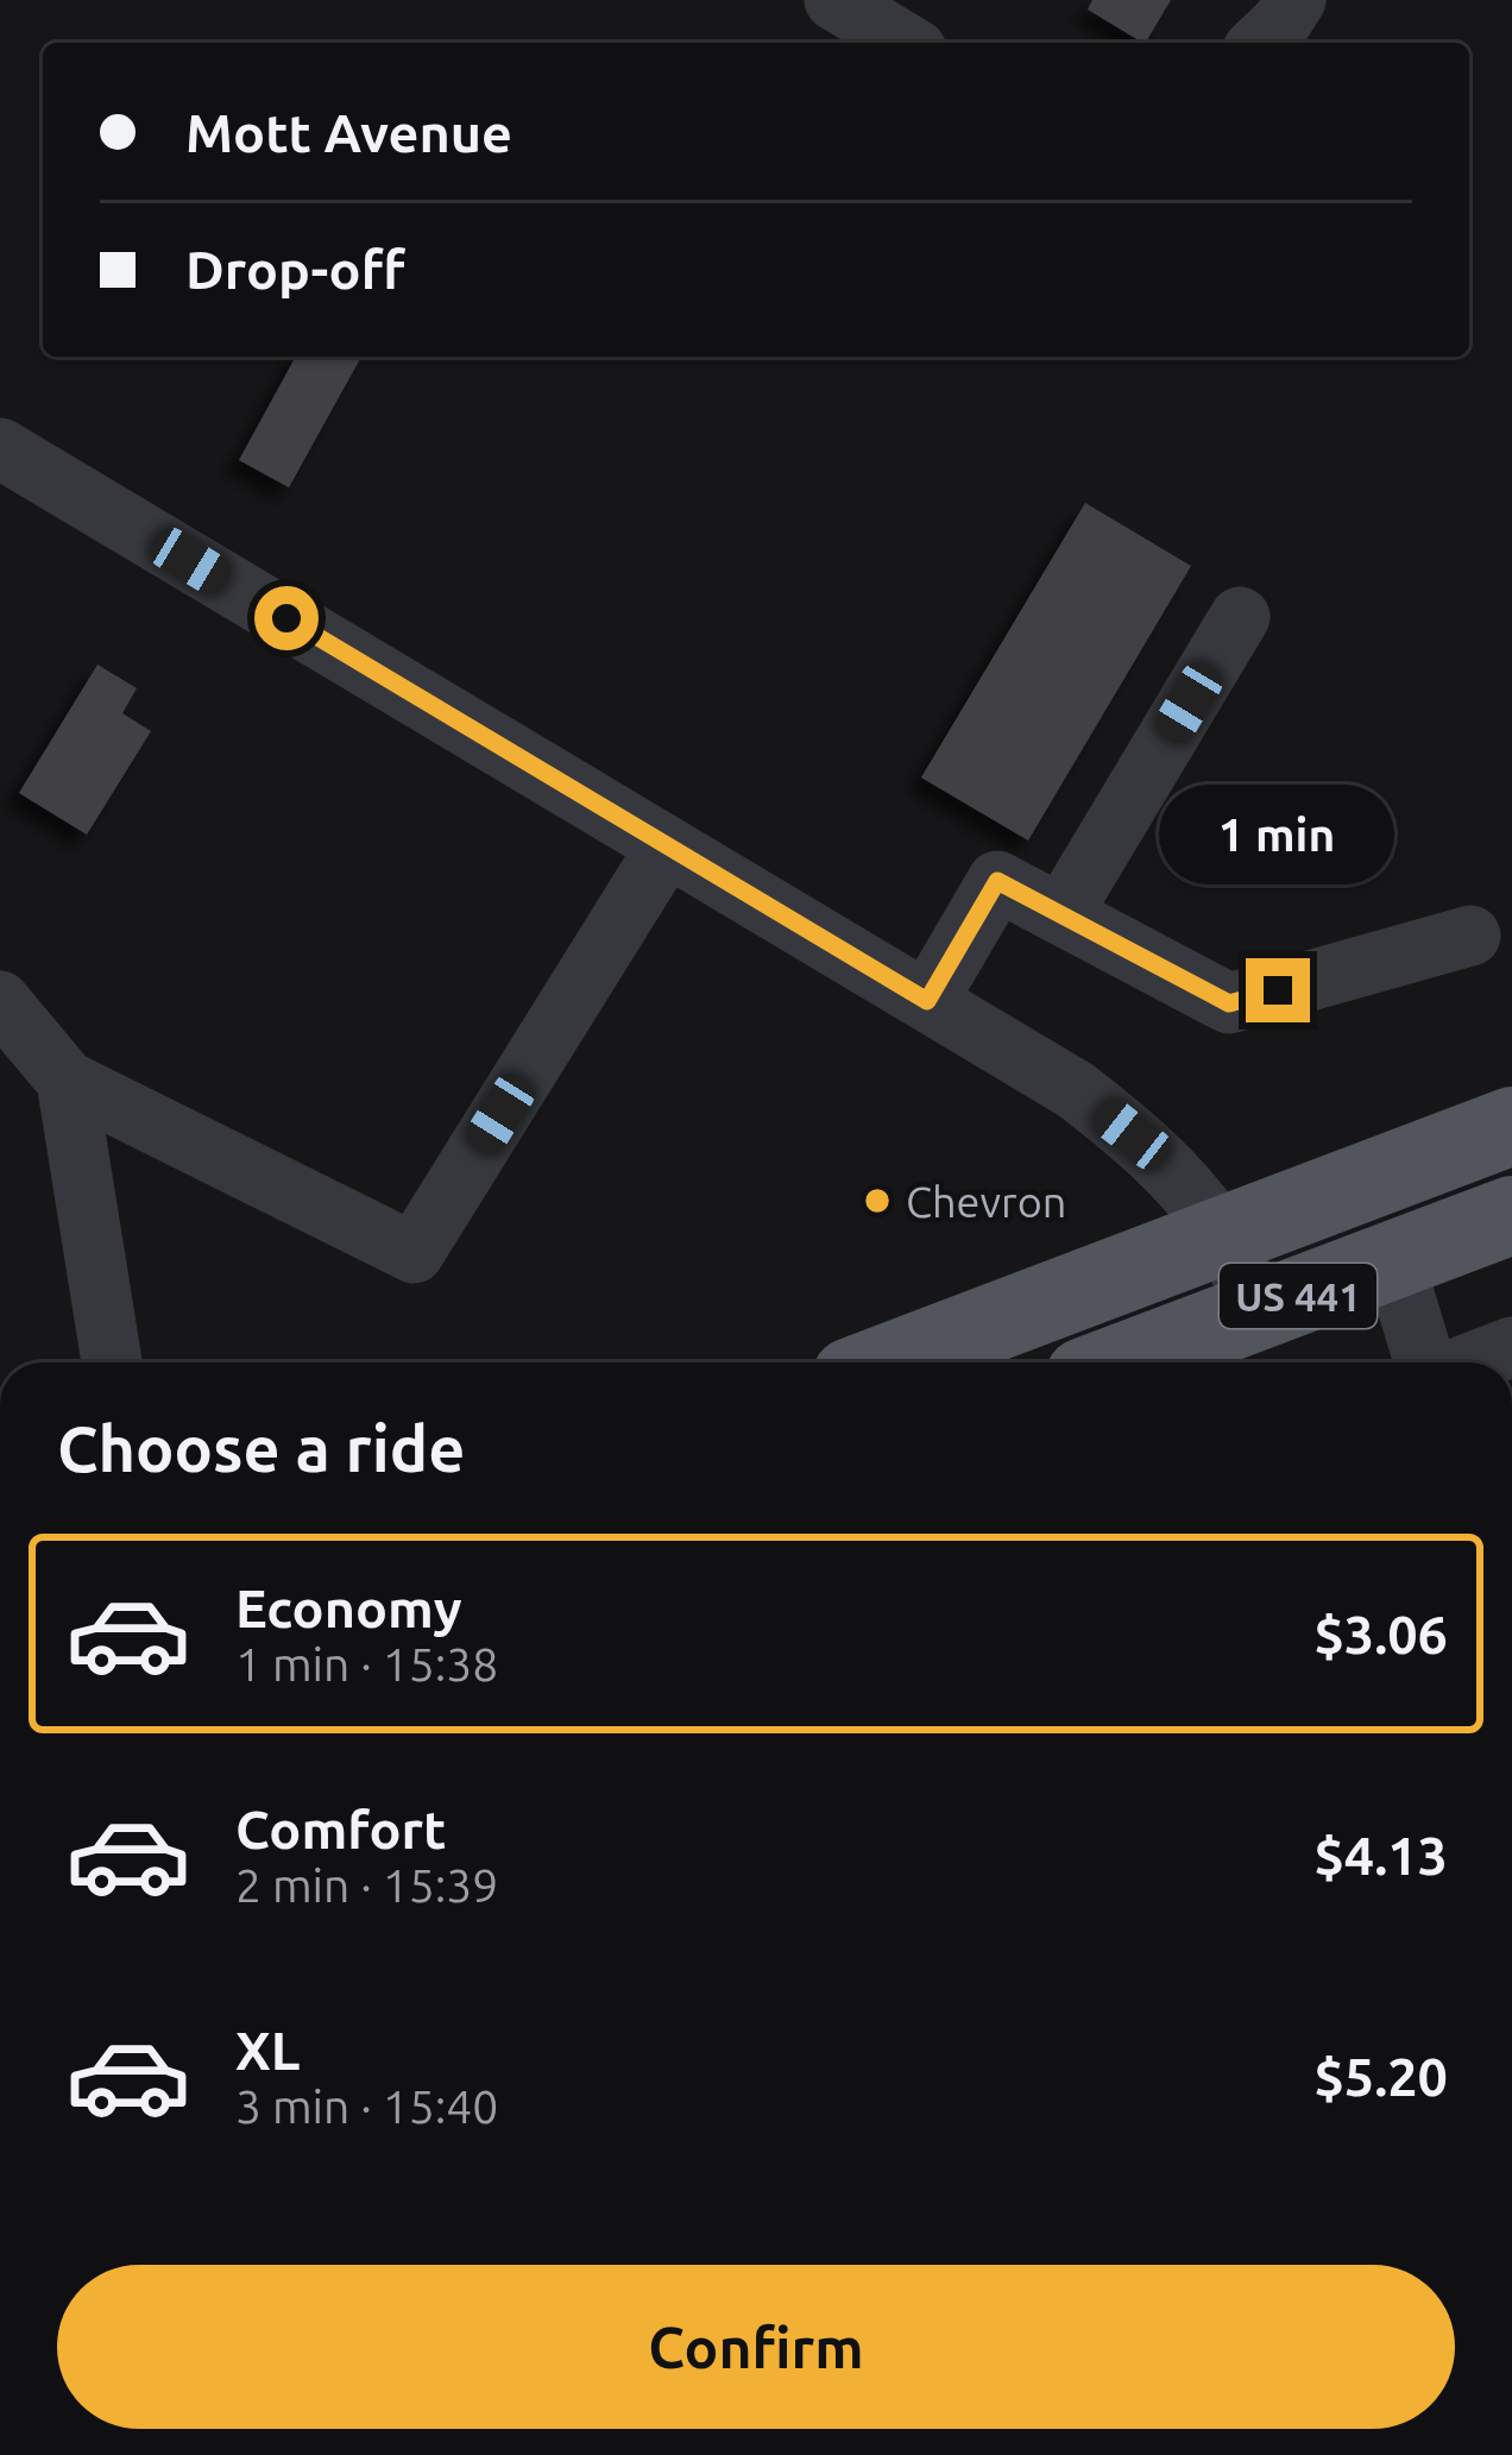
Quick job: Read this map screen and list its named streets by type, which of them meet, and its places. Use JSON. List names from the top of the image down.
{
  "streets": {
    "main road": ["US 441"]
  },
  "places": ["Chevron"],
  "page": {
    "banner": ["Mott Avenue", "Drop-off"],
    "bubble": "1 min",
    "heading": "Choose a ride",
    "list": [
      {
        "name": "Economy",
        "note": "1 min · 15:38",
        "value": "$3.06"
      },
      {
        "name": "Comfort",
        "note": "2 min · 15:39",
        "value": "$4.13"
      },
      {
        "name": "XL",
        "note": "3 min · 15:40",
        "value": "$5.20"
      }
    ],
    "buttons": "Confirm"
  }
}
